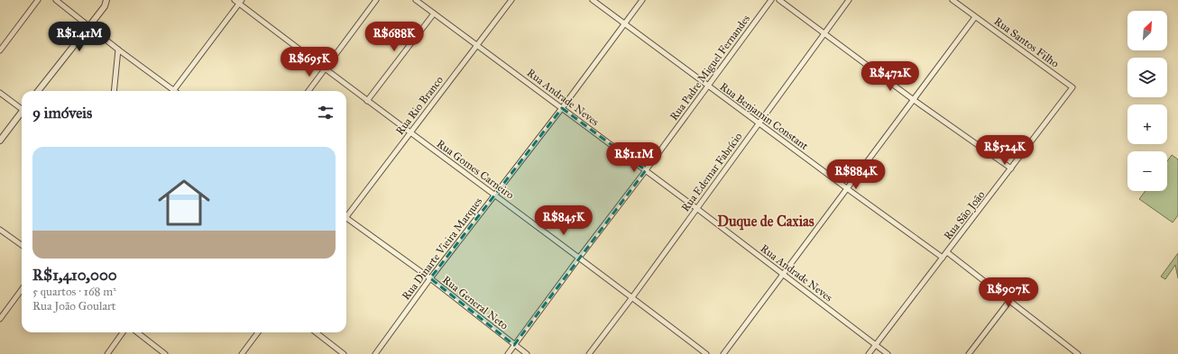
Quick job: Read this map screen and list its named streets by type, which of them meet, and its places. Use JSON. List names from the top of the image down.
{
  "streets": {
    "street": [
      "Rua Santos Filho",
      "Rua Padre Miguel Fernandes",
      "Rua Andrade Neves",
      "Rua Rio Branco",
      "Rua Benjamin Constant",
      "Rua Gomes Carneiro",
      "Rua Edemar Fabrício",
      "Rua São João",
      "Rua Dinarte Vieira Marques",
      "Rua General Neto"
    ]
  },
  "crossings": [
    ["Rua Santos Filho", "Rua São João"],
    ["Rua Padre Miguel Fernandes", "Rua Andrade Neves"],
    ["Rua Padre Miguel Fernandes", "Rua Benjamin Constant"],
    ["Rua Padre Miguel Fernandes", "Rua Gomes Carneiro"],
    ["Rua Padre Miguel Fernandes", "Rua General Neto"],
    ["Rua Andrade Neves", "Rua Rio Branco"],
    ["Rua Andrade Neves", "Rua Edemar Fabrício"],
    ["Rua Andrade Neves", "Rua São João"],
    ["Rua Andrade Neves", "Rua Dinarte Vieira Marques"],
    ["Rua Rio Branco", "Rua Gomes Carneiro"],
    ["Rua Benjamin Constant", "Rua Edemar Fabrício"],
    ["Rua Benjamin Constant", "Rua São João"],
    ["Rua Benjamin Constant", "Rua Dinarte Vieira Marques"],
    ["Rua Gomes Carneiro", "Rua Edemar Fabrício"],
    ["Rua Gomes Carneiro", "Rua Dinarte Vieira Marques"],
    ["Rua Dinarte Vieira Marques", "Rua General Neto"]
  ],
  "districts": ["Duque de Caxias"],
  "north": "top right",
  "page": {
    "map_buttons": ["+", "−"],
    "price": [
      "R$1.41M",
      "R$688K",
      "R$695K",
      "R$472K",
      "R$524K",
      "R$1.1M",
      "R$884K",
      "R$845K",
      "R$907K"
    ],
    "heading": "9 imóveis",
    "list": [
      {
        "name": "R$1,410,000",
        "note": "5 quartos · 168 m² · Rua João Goulart"
      }
    ]
  }
}
